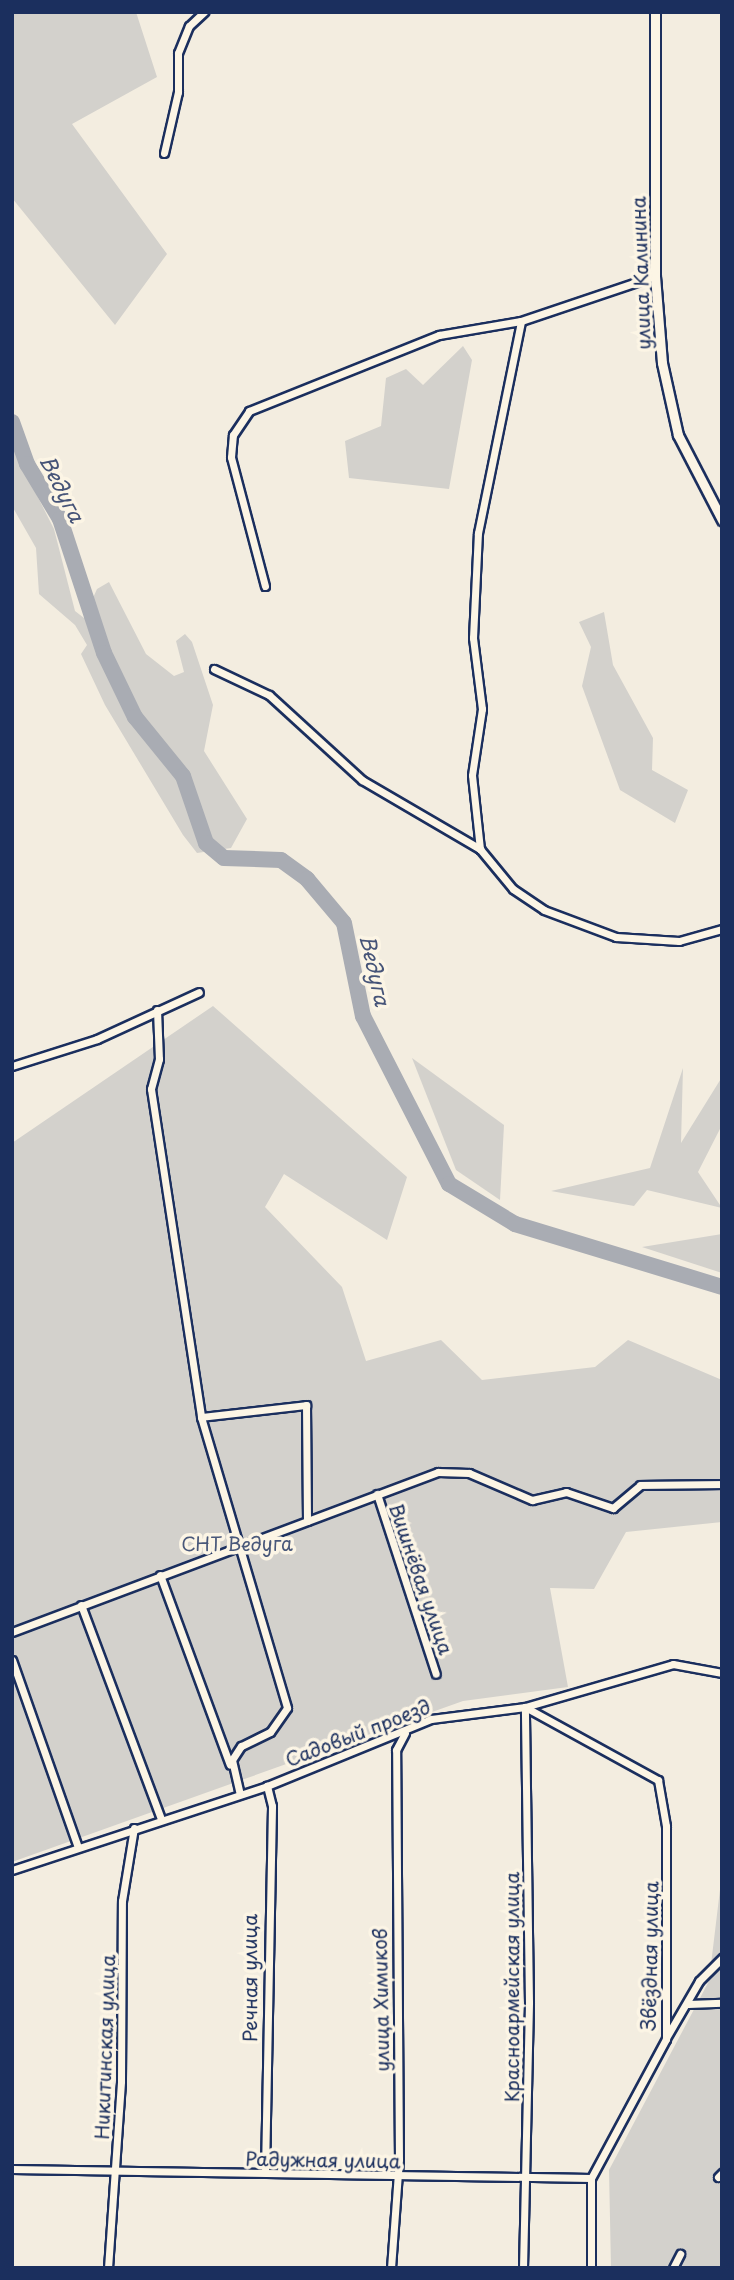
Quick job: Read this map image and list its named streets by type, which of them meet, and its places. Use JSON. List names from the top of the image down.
{
  "streets": {
    "street": [
      "улица Калинина",
      "Вишнёвая улица",
      "Садовый проезд",
      "Звёздная улица",
      "Речная улица",
      "Красноармейская улица",
      "улица Химиков",
      "Никитинская улица",
      "Радужная улица"
    ]
  },
  "crossings": [
    ["Садовый проезд", "Звёздная улица"],
    ["Садовый проезд", "Речная улица"],
    ["Садовый проезд", "Красноармейская улица"],
    ["Садовый проезд", "улица Химиков"],
    ["Садовый проезд", "Никитинская улица"],
    ["Звёздная улица", "Красноармейская улица"],
    ["Звёздная улица", "Радужная улица"],
    ["Речная улица", "Радужная улица"],
    ["Красноармейская улица", "Радужная улица"],
    ["улица Химиков", "Радужная улица"],
    ["Никитинская улица", "Радужная улица"]
  ],
  "water": ["Ведуга"],
  "parks": ["СНТ Ведуга"]
}
